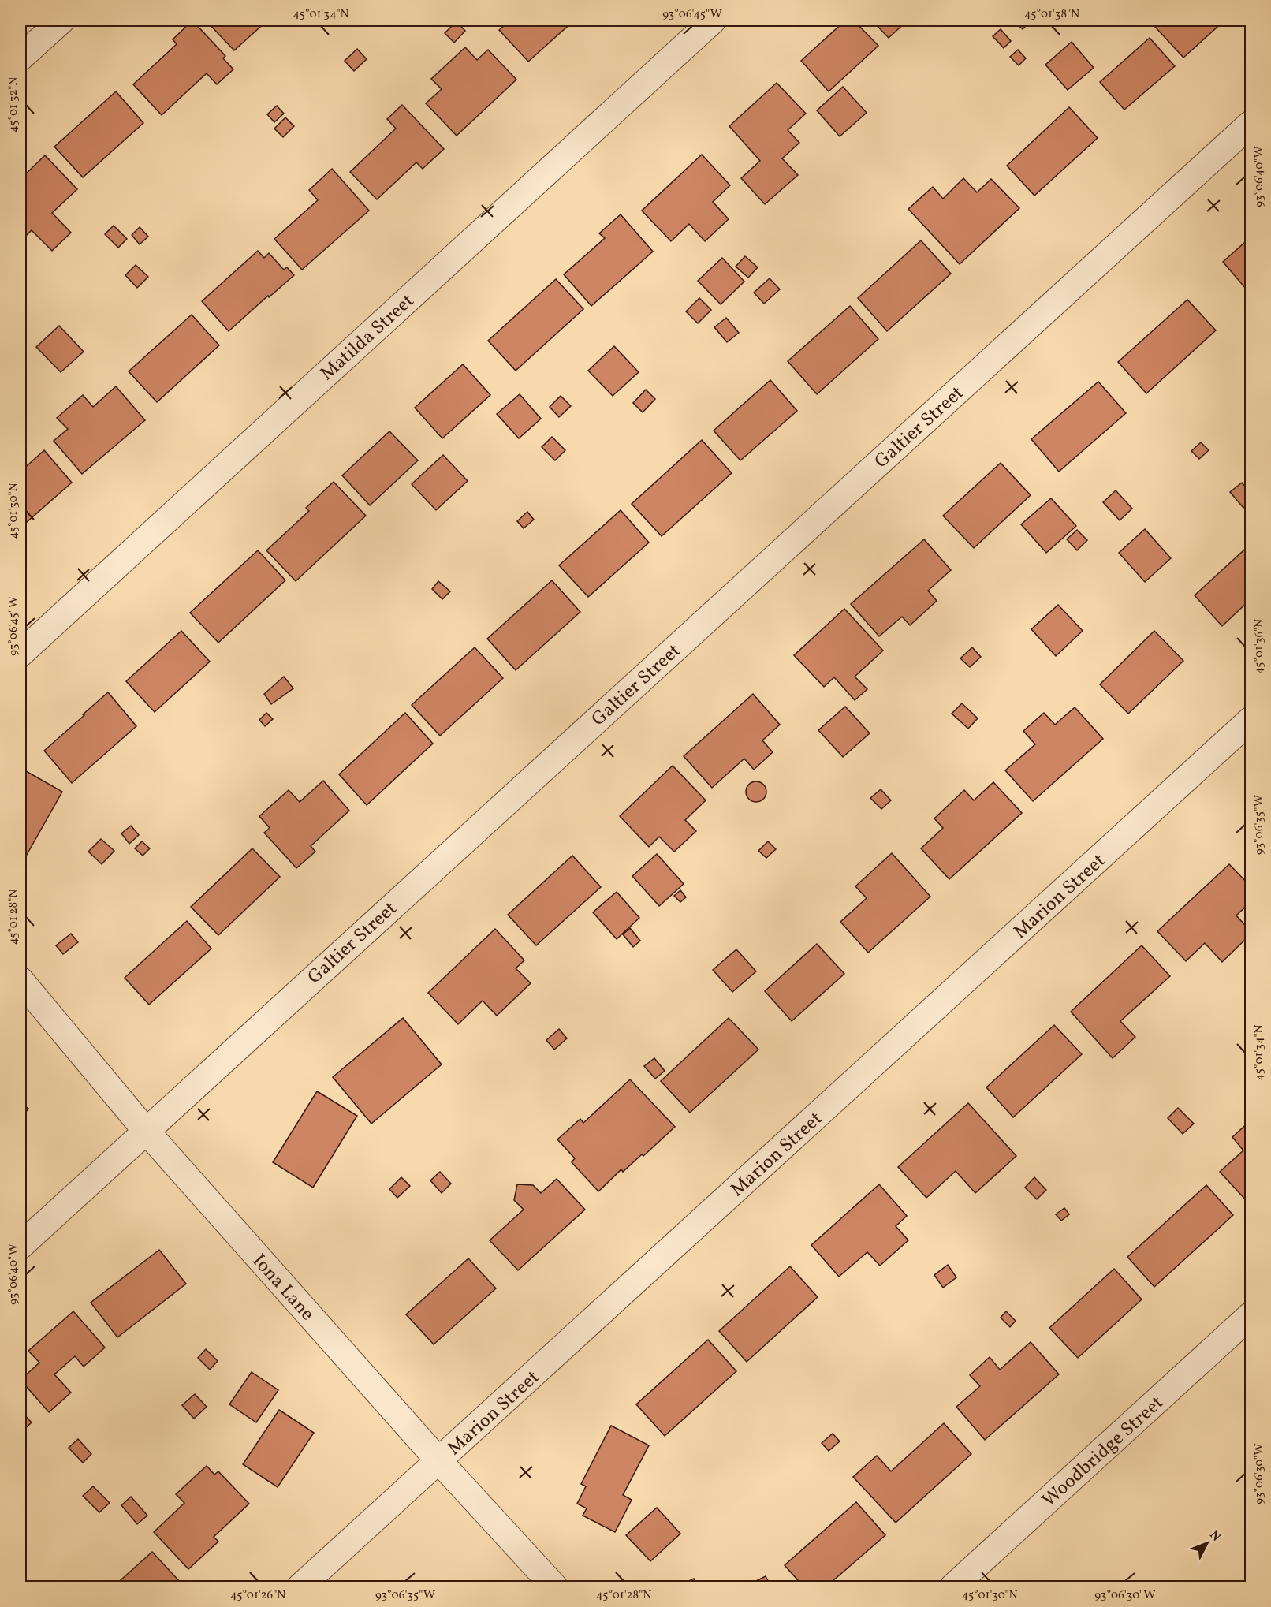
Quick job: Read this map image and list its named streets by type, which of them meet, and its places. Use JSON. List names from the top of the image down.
{
  "streets": {
    "street": [
      "Matilda Street",
      "Galtier Street",
      "Marion Street",
      "Iona Lane",
      "Woodbridge Street"
    ]
  },
  "crossings": [
    ["Galtier Street", "Iona Lane"],
    ["Marion Street", "Iona Lane"]
  ],
  "north": "top right",
  "coordinates": [
    "45°01'34\"N",
    "93°06'45\"W",
    "45°01'38\"N",
    "45°01'32\"N",
    "93°06'40\"W",
    "45°01'30\"N",
    "45°01'36\"N",
    "93°06'35\"W",
    "45°01'28\"N",
    "93°06'30\"W",
    "45°01'26\"N"
  ]
}
